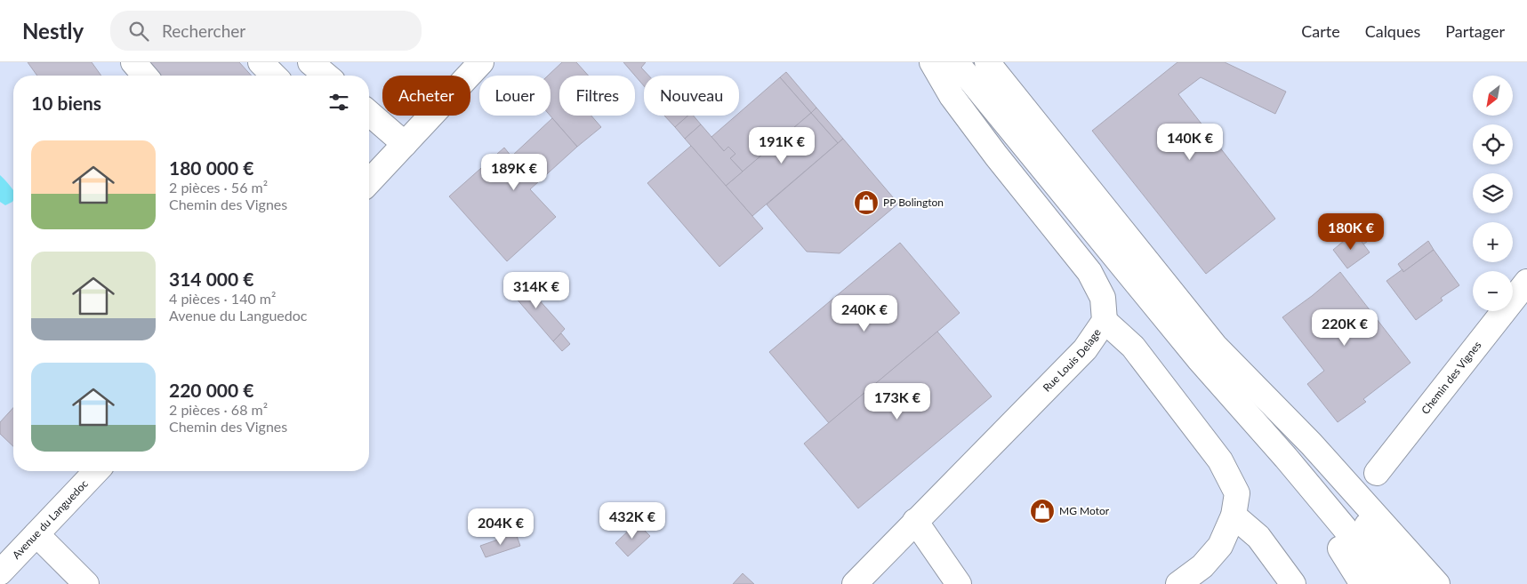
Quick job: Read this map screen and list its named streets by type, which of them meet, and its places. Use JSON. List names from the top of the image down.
{
  "streets": {
    "main road": ["Rue Louis Delage", "Chemin des Vignes", "Avenue du Languedoc"]
  },
  "places": {
    "shop": ["PP Bolington", "MG Motor"]
  },
  "north": "bottom left",
  "page": {
    "header": "Nestly",
    "search": "Rechercher",
    "nav": ["Carte", "Calques", "Partager"],
    "map_buttons": ["+", "−"],
    "chip": [
      "Acheter",
      "Louer",
      "Filtres",
      "Nouveau"
    ],
    "heading": "10 biens",
    "price": [
      "140K €",
      "191K €",
      "189K €",
      "180K €",
      "314K €",
      "240K €",
      "220K €",
      "173K €",
      "432K €",
      "204K €"
    ],
    "list": [
      {
        "name": "180 000 €",
        "note": "2 pièces · 56 m² · Chemin des Vignes"
      },
      {
        "name": "314 000 €",
        "note": "4 pièces · 140 m² · Avenue du Languedoc"
      },
      {
        "name": "220 000 €",
        "note": "2 pièces · 68 m² · Chemin des Vignes"
      }
    ]
  }
}
